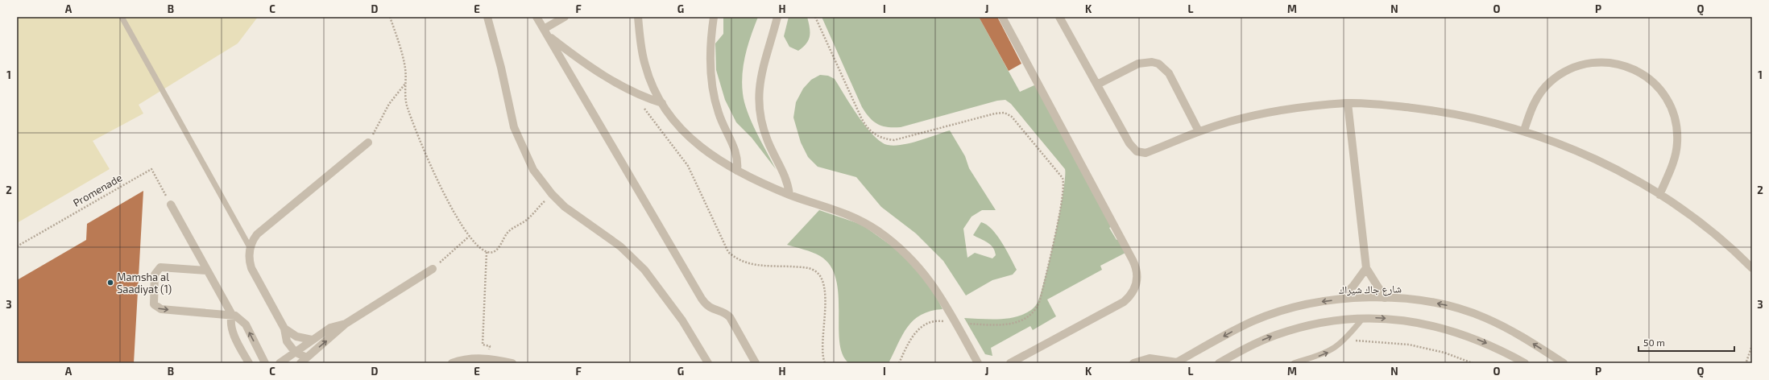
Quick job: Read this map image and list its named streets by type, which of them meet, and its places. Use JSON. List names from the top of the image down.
{
  "streets": {
    "street": ["شارع جاك شيراك"],
    "path": ["Promenade"]
  },
  "places": ["Mamsha al Saadiyat (1)"],
  "scale_bar": "50 m",
  "grid": {
    "columns": [
      "A",
      "B",
      "C",
      "D",
      "E",
      "F",
      "G",
      "H",
      "I",
      "J",
      "K",
      "L",
      "M",
      "N",
      "O",
      "P",
      "Q"
    ],
    "rows": ["1", "2", "3"]
  }
}
